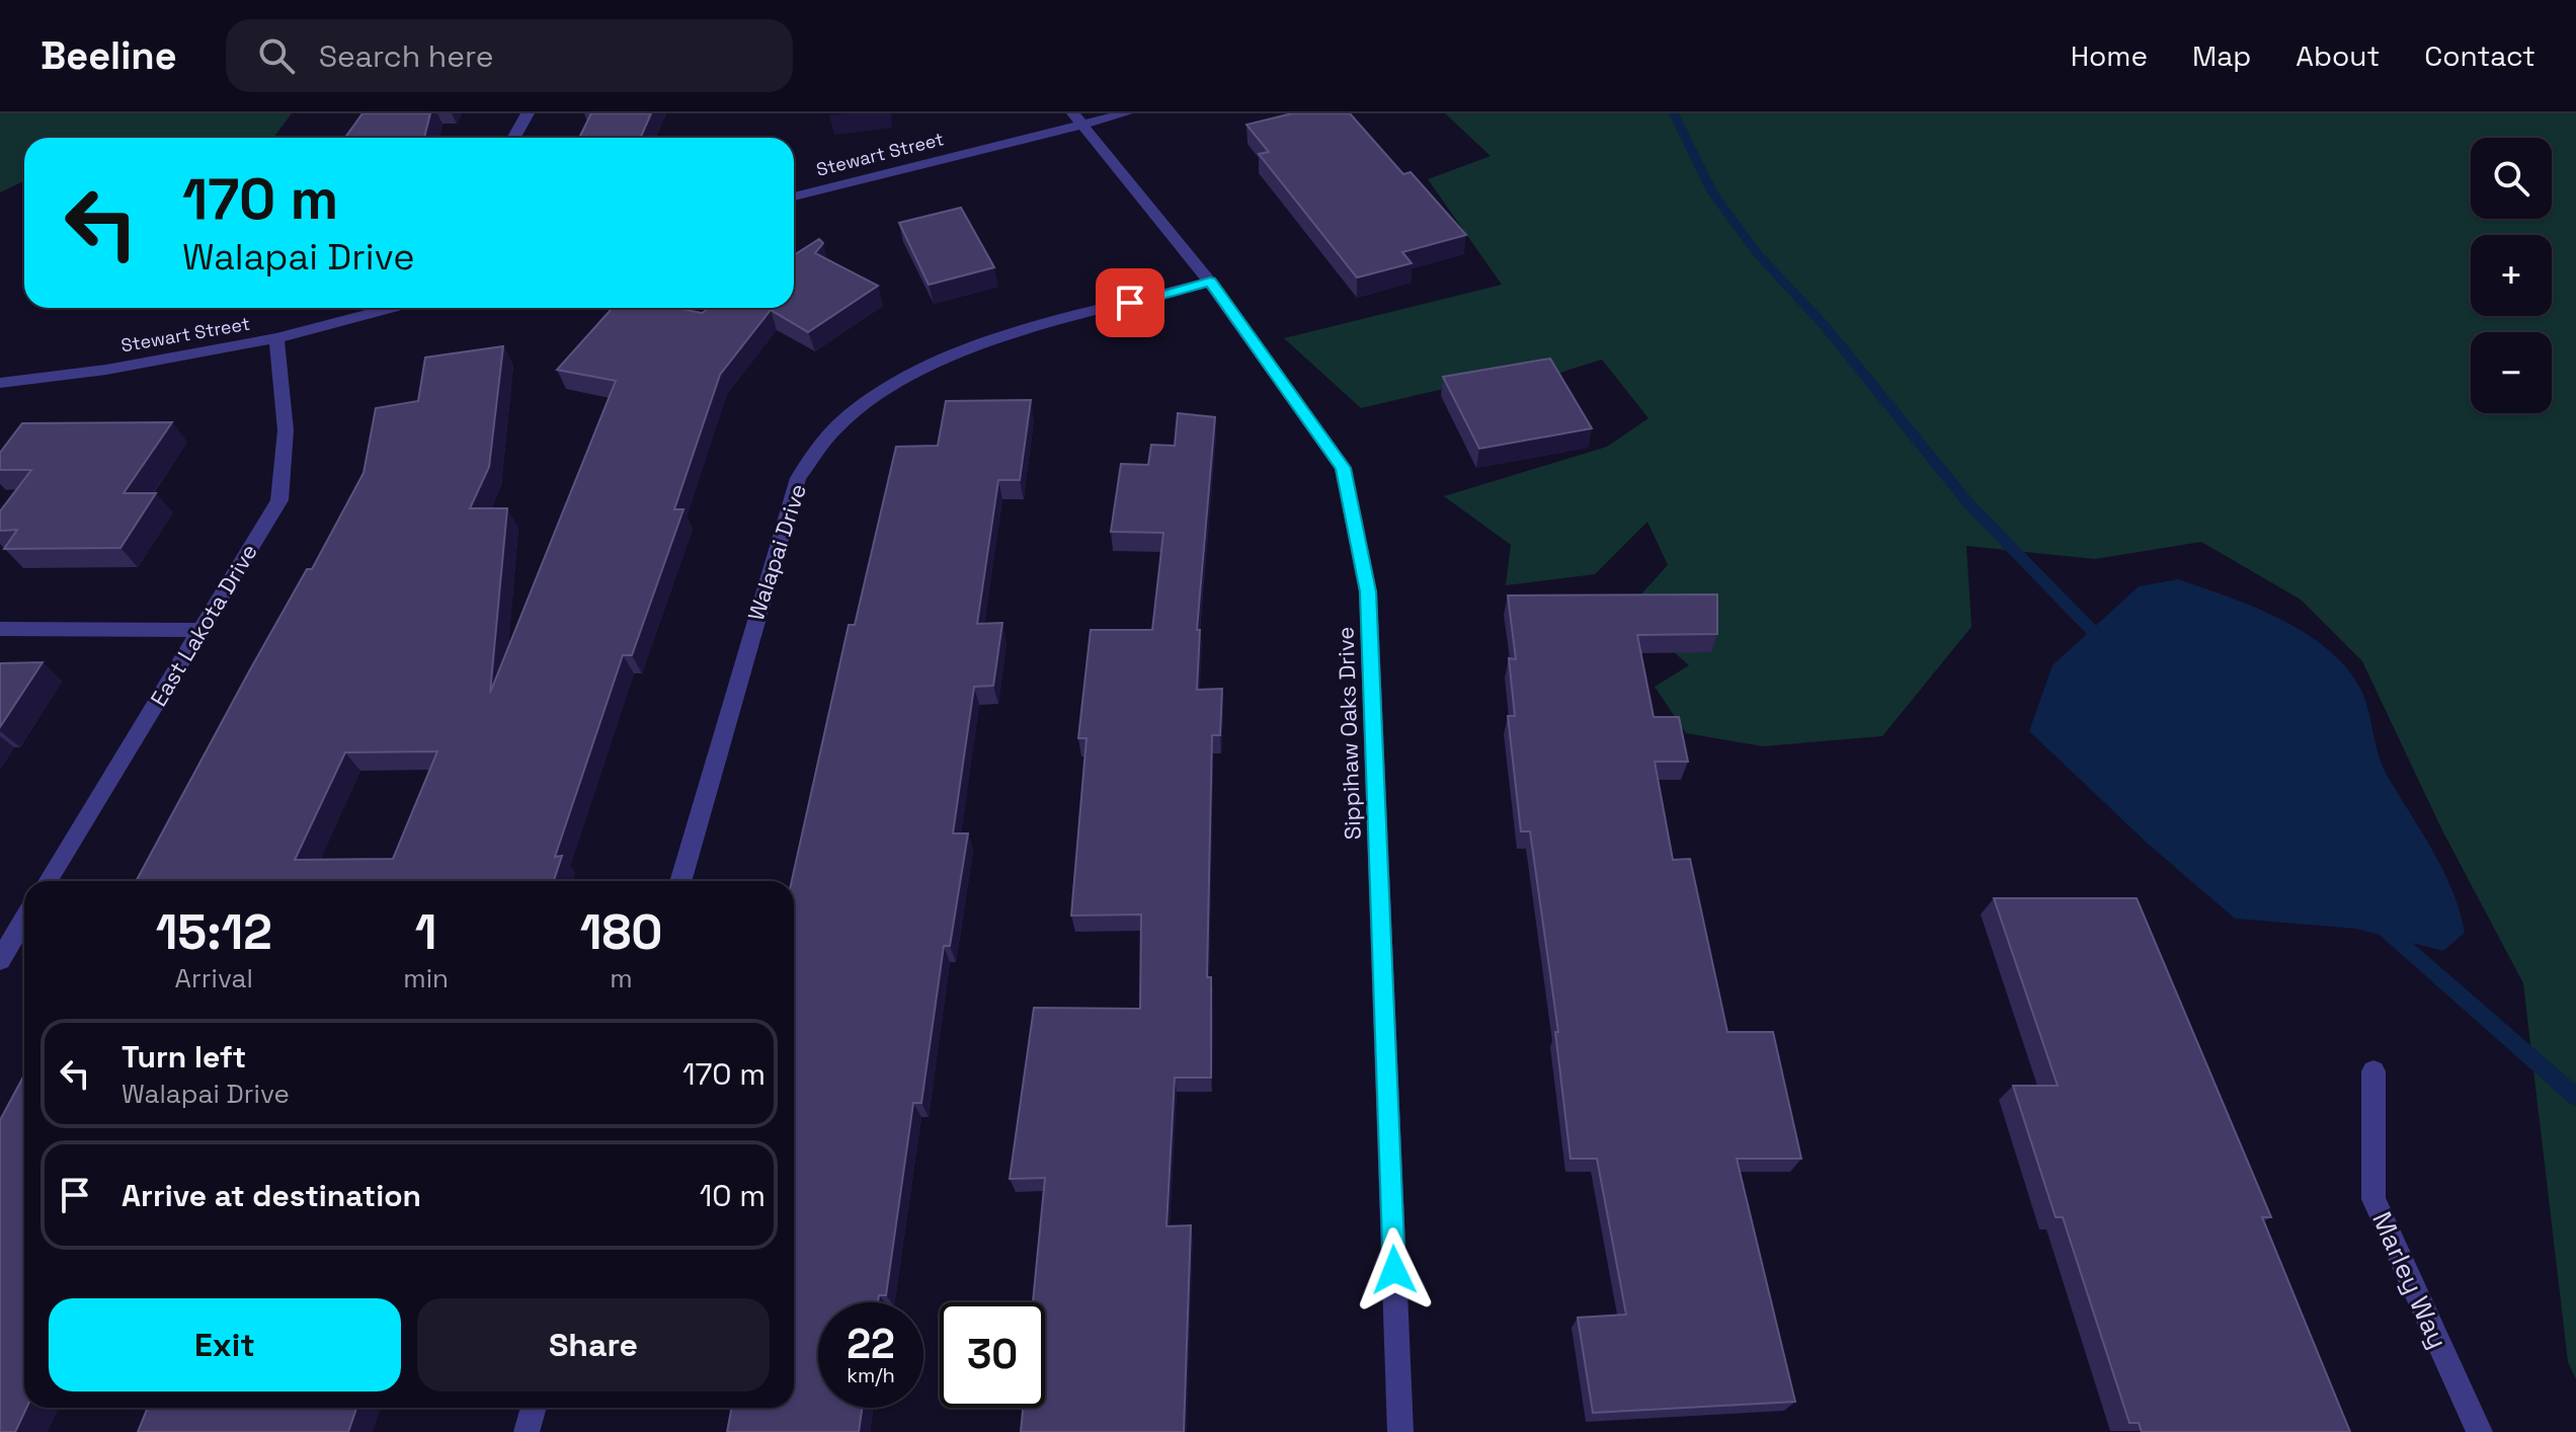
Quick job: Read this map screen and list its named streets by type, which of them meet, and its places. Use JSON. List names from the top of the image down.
{
  "streets": {
    "street": [
      "Stewart Street",
      "Walapai Drive",
      "East Lakota Drive",
      "Sippihaw Oaks Drive",
      "Marley Way"
    ]
  },
  "crossings": [
    ["Stewart Street", "East Lakota Drive"],
    ["Stewart Street", "Sippihaw Oaks Drive"],
    ["Walapai Drive", "Sippihaw Oaks Drive"]
  ],
  "page": {
    "header": "Beeline",
    "search": "Search here",
    "nav": [
      "Home",
      "Map",
      "About",
      "Contact"
    ],
    "map_buttons": ["+", "−"],
    "turn": ["170 m", "Walapai Drive"],
    "eta": [
      "15:12",
      "Arrival",
      "1",
      "min",
      "180",
      "m"
    ],
    "list": [
      {
        "name": "Turn left",
        "note": "Walapai Drive",
        "value": "170 m"
      },
      {
        "name": "Arrive at destination",
        "value": "10 m"
      }
    ],
    "buttons": ["Exit", "Share"],
    "speed": "22 km/h",
    "limit": "30"
  }
}
